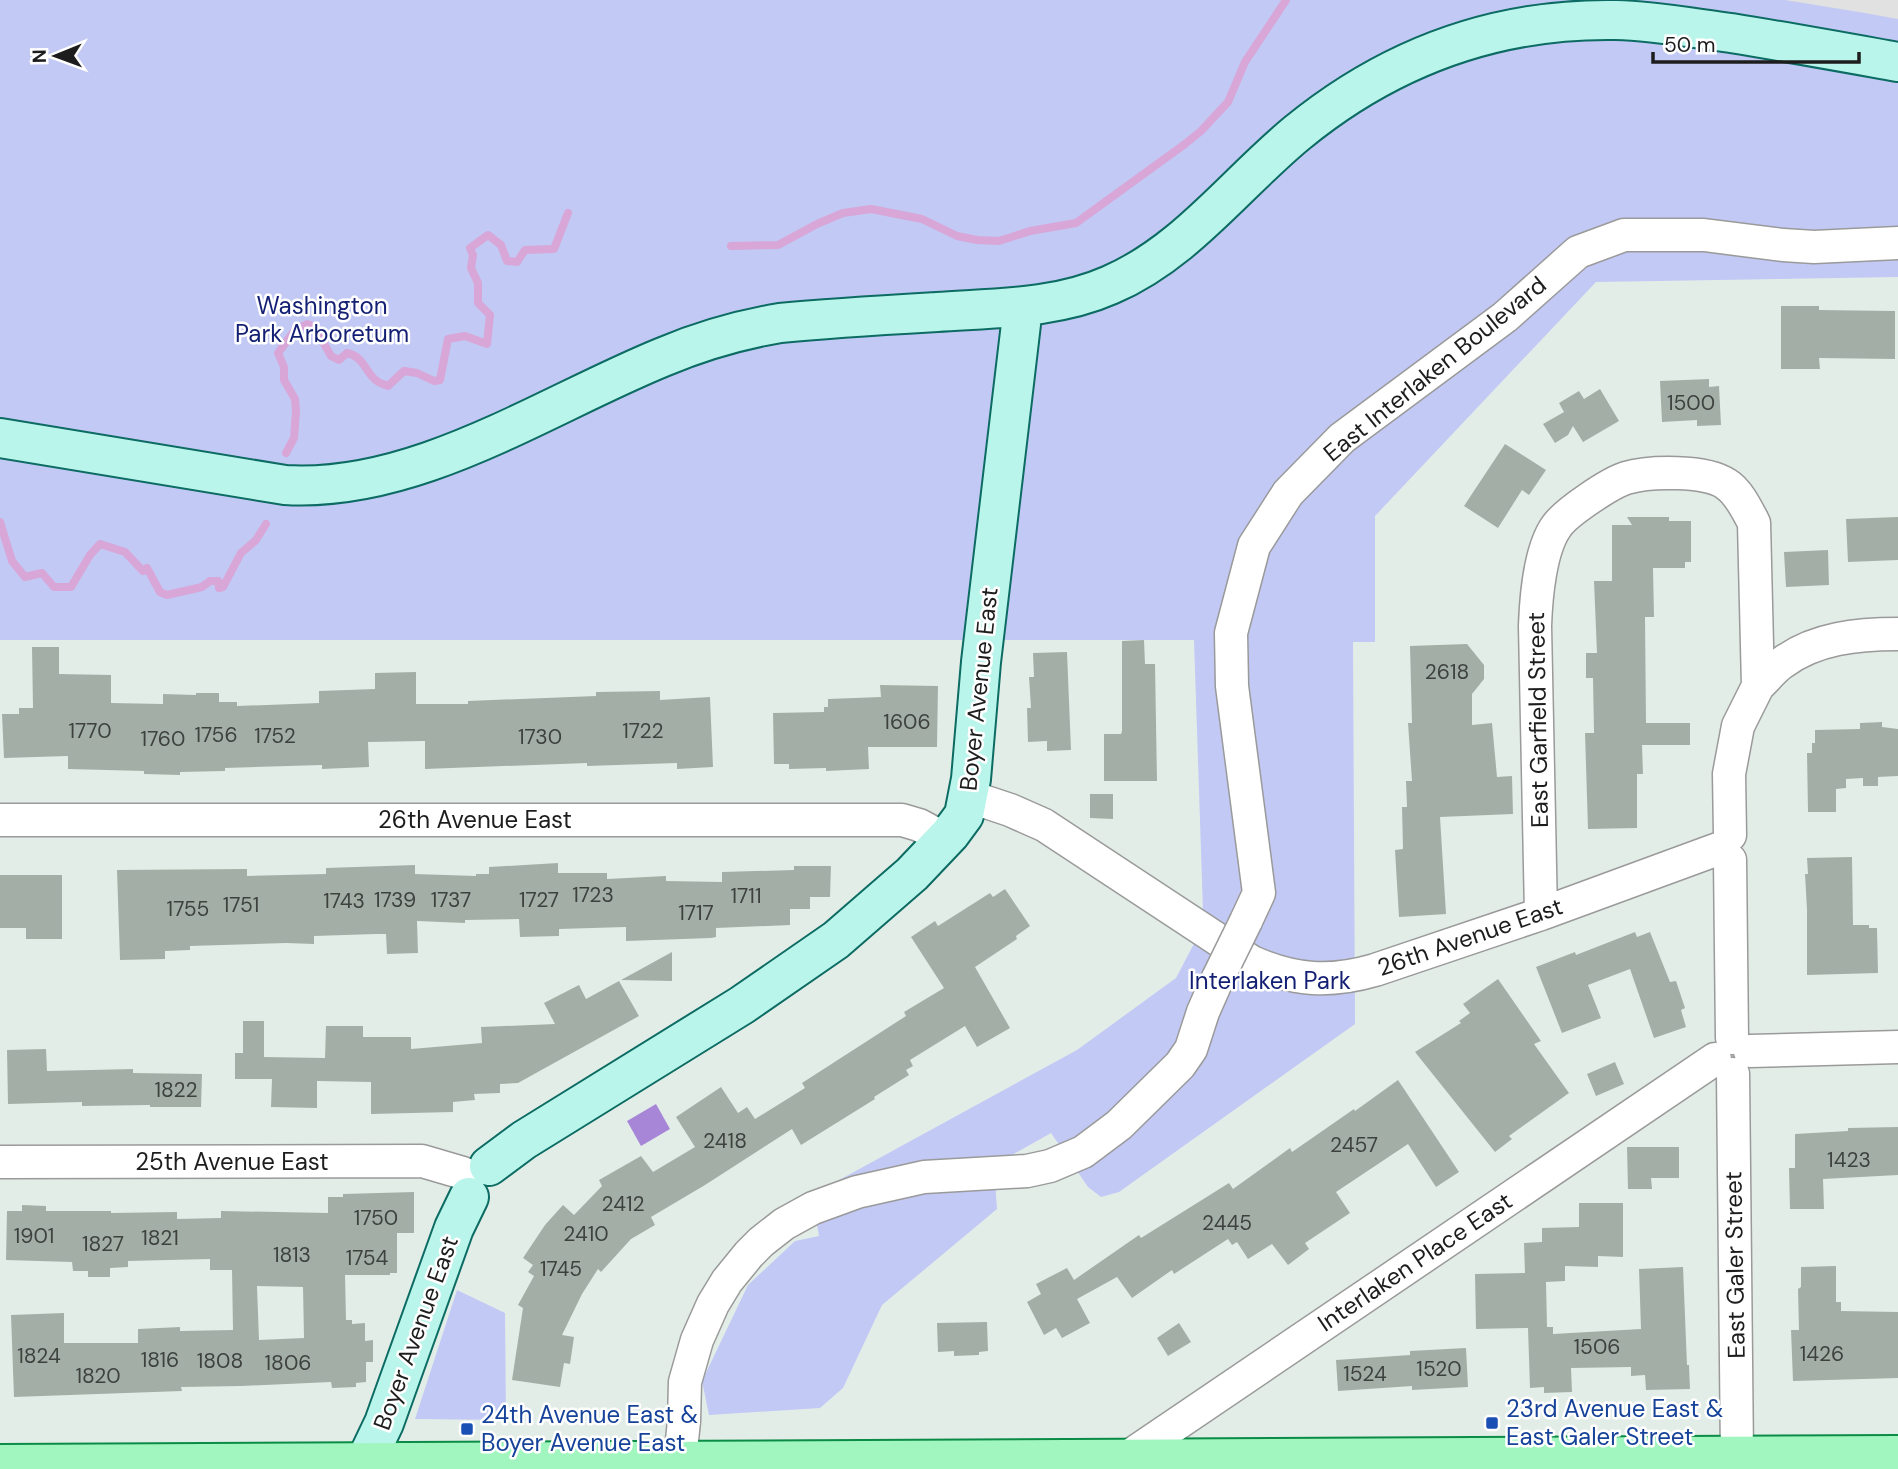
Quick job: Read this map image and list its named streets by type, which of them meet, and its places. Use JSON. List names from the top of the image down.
{
  "streets": {
    "main road": ["Boyer Avenue East"],
    "street": [
      "East Interlaken Boulevard",
      "East Garfield Street",
      "26th Avenue East",
      "25th Avenue East",
      "Interlaken Place East",
      "East Galer Street"
    ]
  },
  "crossings": [
    ["Boyer Avenue East", "26th Avenue East"],
    ["Boyer Avenue East", "25th Avenue East"],
    ["East Garfield Street", "26th Avenue East"],
    ["East Garfield Street", "East Galer Street"],
    ["26th Avenue East", "East Galer Street"],
    ["Interlaken Place East", "East Galer Street"]
  ],
  "parks": ["Washington Park Arboretum", "Interlaken Park"],
  "places": {
    "transit": ["23rd Avenue East & East Galer Street", "24th Avenue East & Boyer Avenue East"]
  },
  "house_numbers": [
    "1500",
    "2618",
    "1606",
    "1770",
    "1722",
    "1756",
    "1752",
    "1730",
    "1760",
    "1723",
    "1711",
    "1739",
    "1737",
    "1727",
    "1743",
    "1751",
    "1755",
    "1717",
    "1822",
    "2418",
    "2457",
    "1423",
    "2412",
    "1750",
    "2445",
    "2410",
    "1901",
    "1821",
    "1827",
    "1813",
    "1754",
    "1745",
    "1506",
    "1426",
    "1824",
    "1816",
    "1808",
    "1806",
    "1520",
    "1524",
    "1820"
  ],
  "scale_bar": "50 m",
  "north": "left"
}
